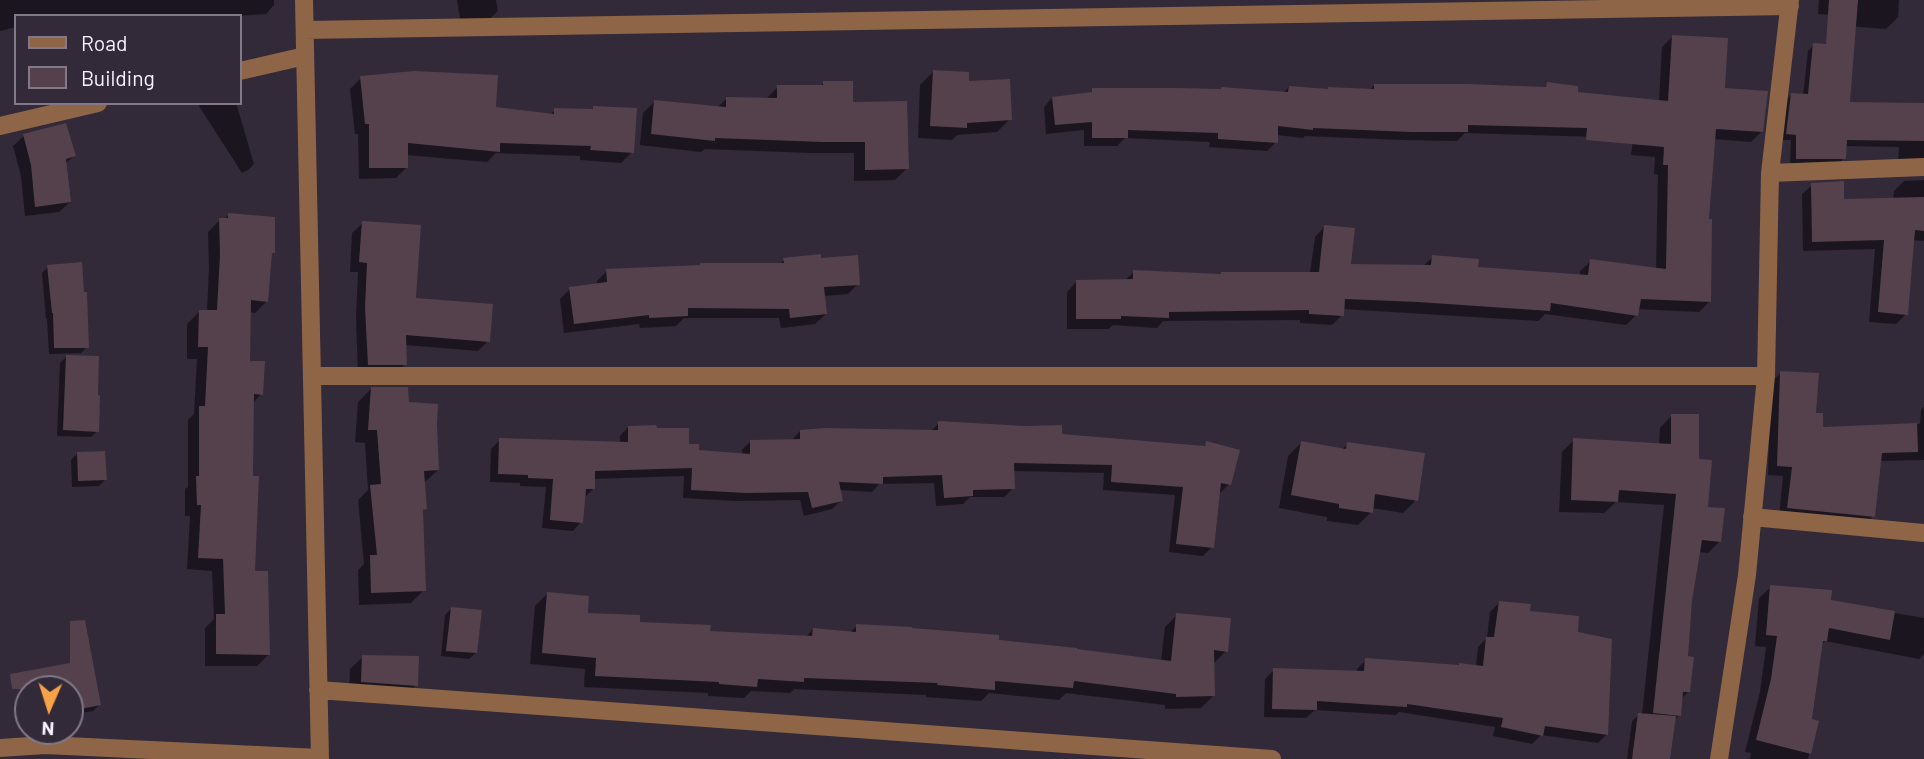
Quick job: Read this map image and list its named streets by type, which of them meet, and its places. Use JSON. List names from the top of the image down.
{
  "legend": ["Road", "Building"],
  "north": "bottom"
}
